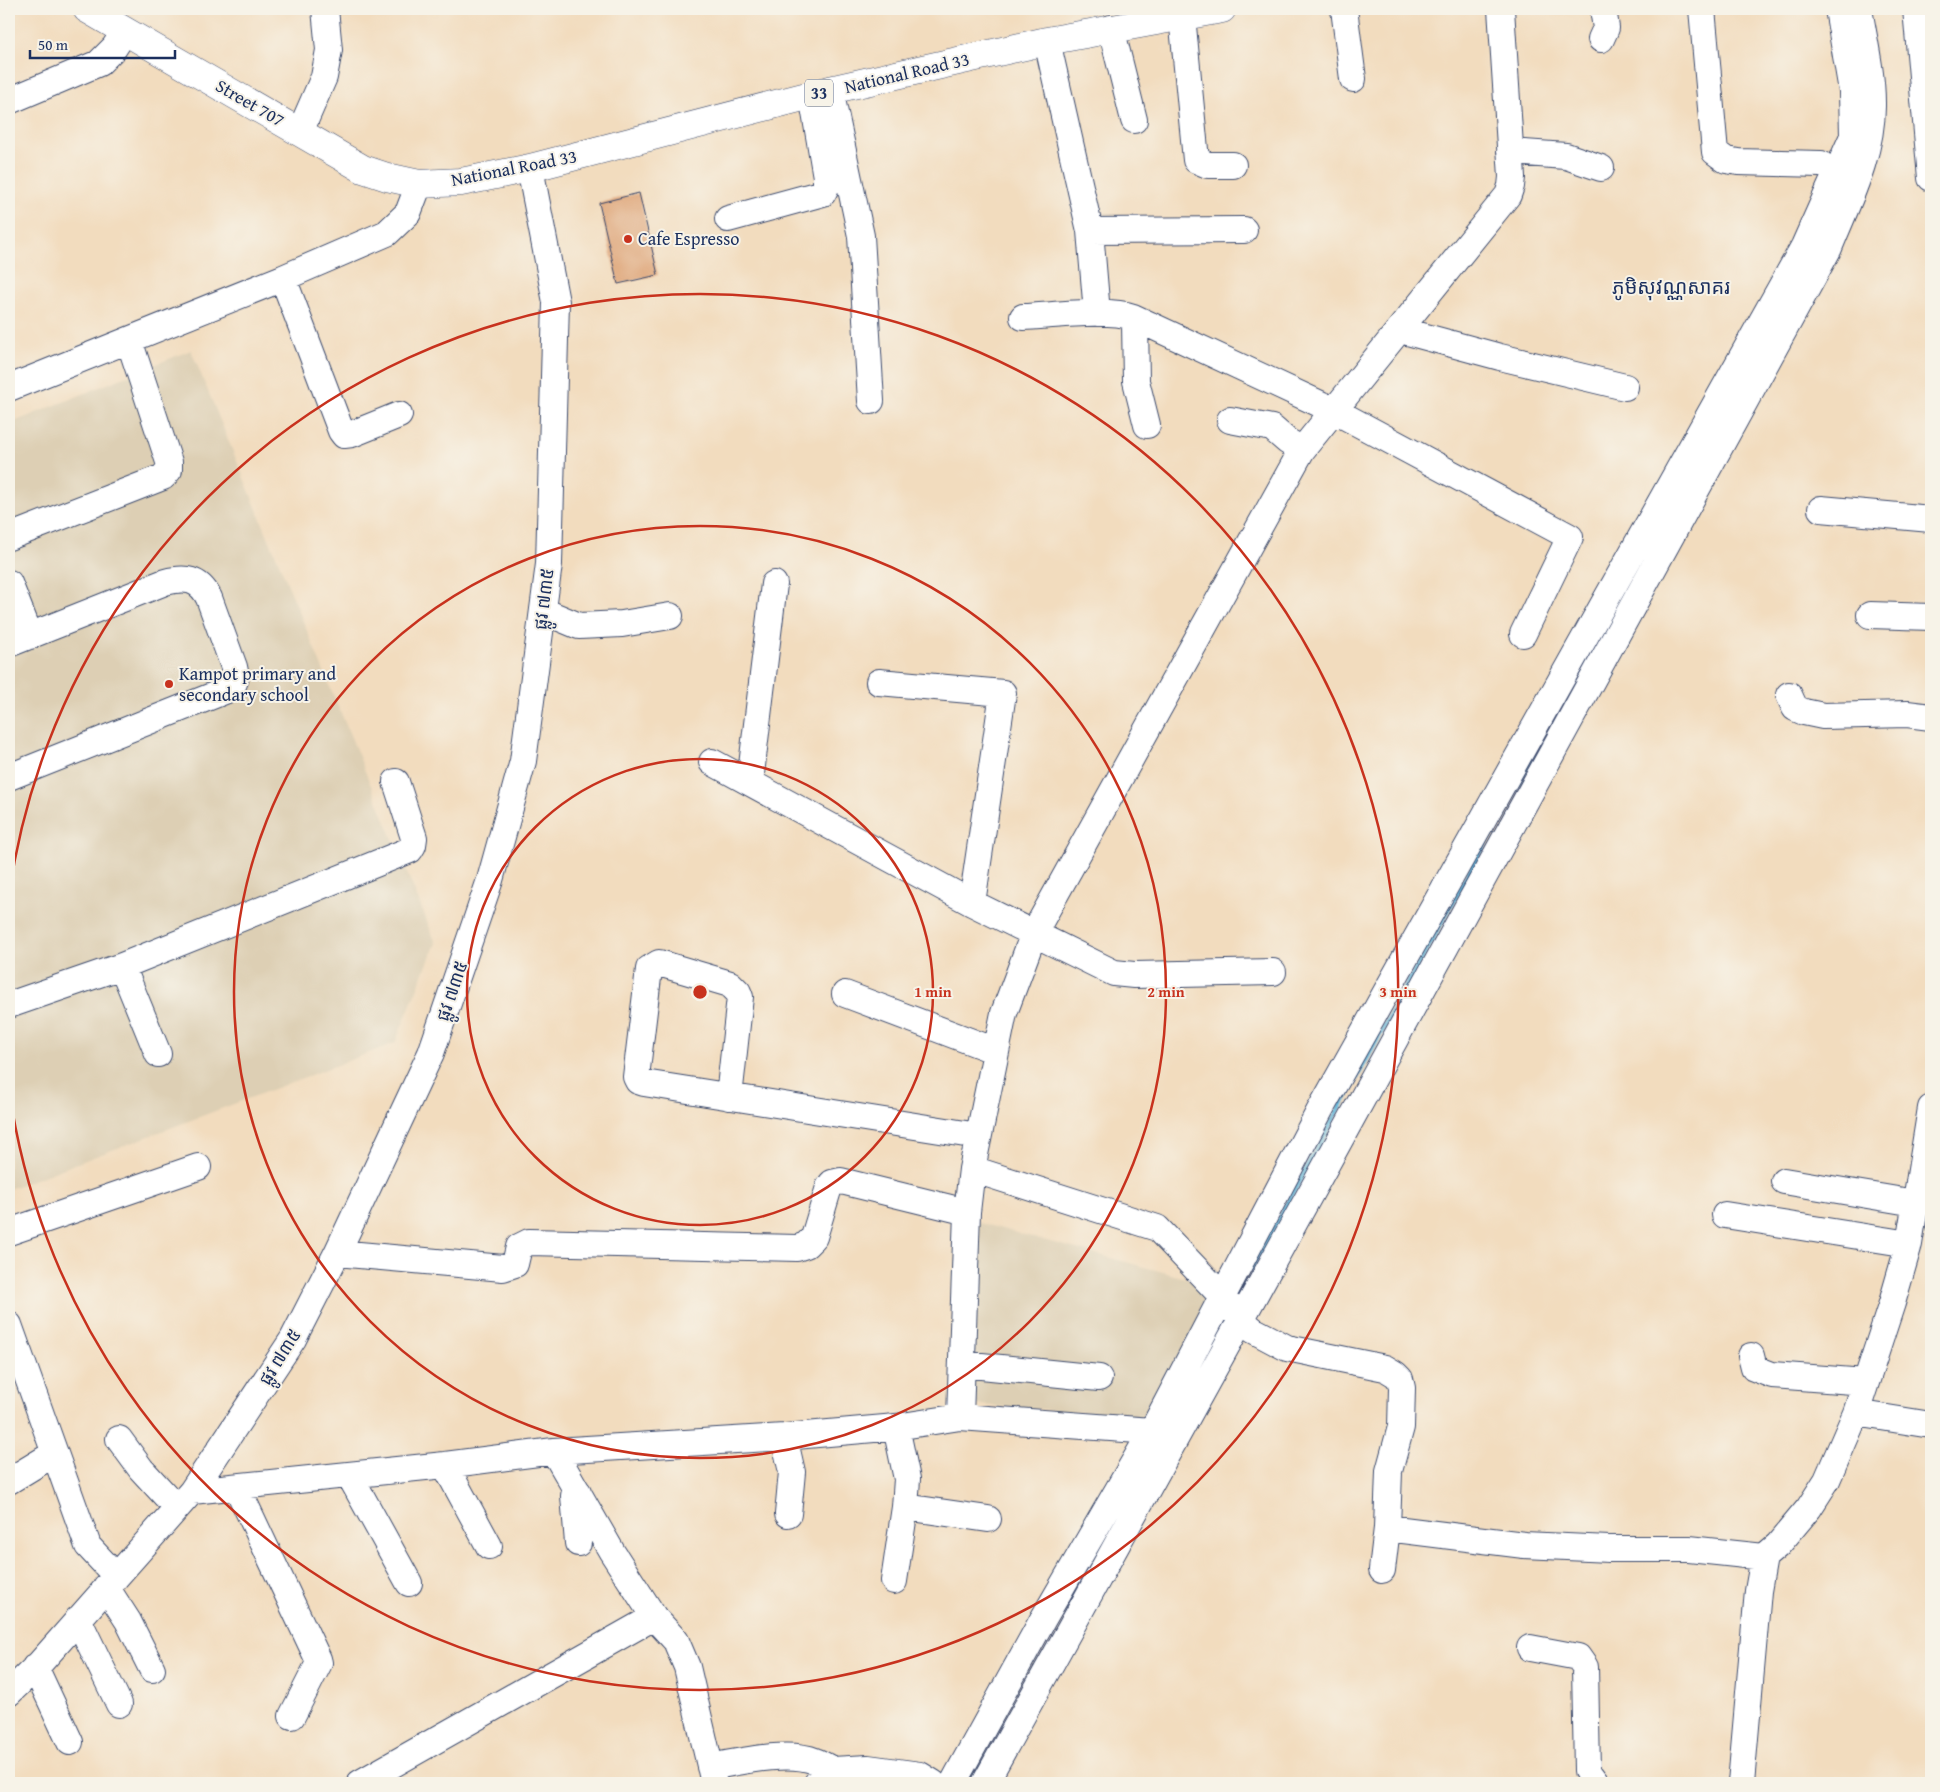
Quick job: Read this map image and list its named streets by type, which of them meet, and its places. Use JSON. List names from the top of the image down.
{
  "streets": {
    "main road": ["National Road 33", "33", "Street 707"],
    "street": ["ផ្លូវ ៧៣៥"]
  },
  "crossings": [
    ["National Road 33", "Street 707"],
    ["National Road 33", "ផ្លូវ ៧៣៥"]
  ],
  "districts": ["ភូមិសុវណ្ណសាគរ"],
  "places": ["Cafe Espresso", "Kampot primary and secondary school"],
  "scale_bar": "50 m",
  "rings": ["1 min", "2 min", "3 min"]
}
